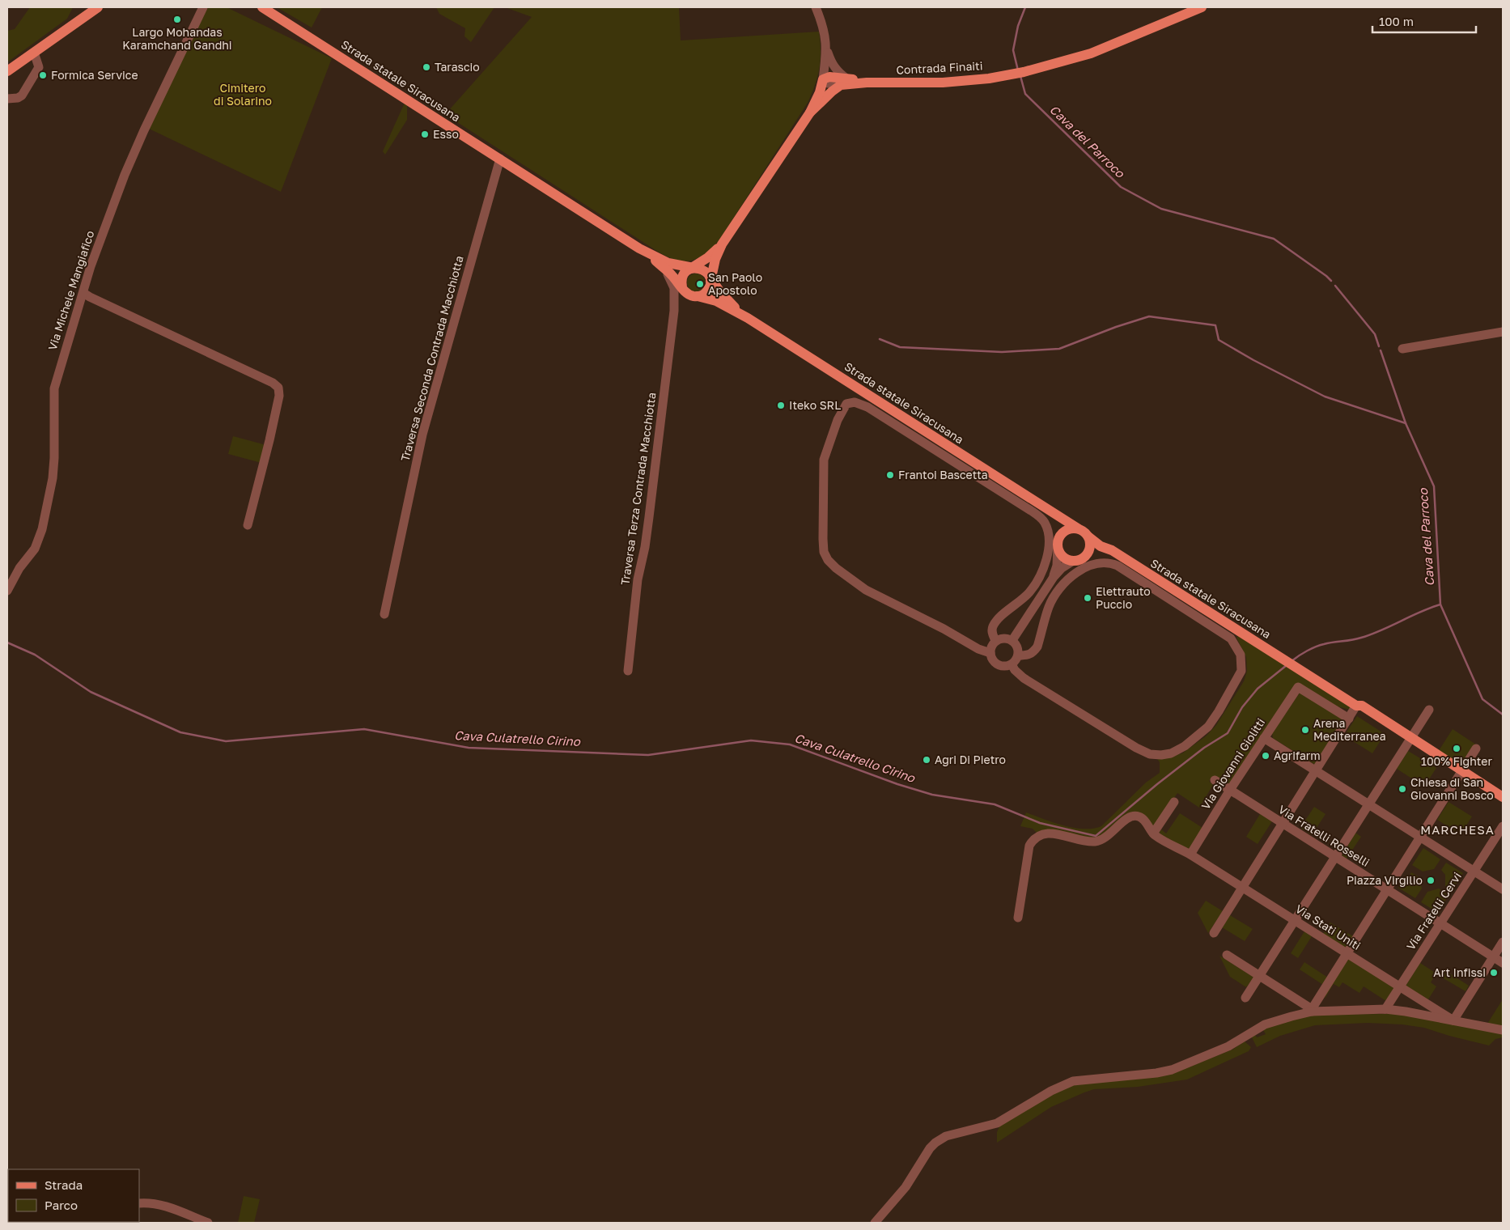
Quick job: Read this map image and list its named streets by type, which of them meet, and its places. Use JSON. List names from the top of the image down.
{
  "streets": {
    "main road": ["Contrada Finaiti", "Strada statale Siracusana"],
    "street": [
      "Via Michele Mangiafico",
      "Traversa Seconda Contrada Macchiotta",
      "Traversa Terza Contrada Macchiotta",
      "Via Giovanni Giolitti",
      "Via Fratelli Rosselli",
      "Via Fratelli Cervi",
      "Via Stati Uniti"
    ]
  },
  "crossings": [
    ["Strada statale Siracusana", "Traversa Seconda Contrada Macchiotta"],
    ["Via Giovanni Giolitti", "Via Fratelli Rosselli"],
    ["Via Giovanni Giolitti", "Via Stati Uniti"],
    ["Via Fratelli Rosselli", "Via Fratelli Cervi"],
    ["Via Fratelli Cervi", "Via Stati Uniti"]
  ],
  "districts": ["MARCHESA"],
  "water": ["Cava del Parroco", "Cava Culatrello Cirino"],
  "parks": ["Cimitero di Solarino"],
  "places": [
    "Largo Mohandas Karamchand Gandhi",
    "Tarascio",
    "Formica Service",
    "Esso",
    "San Paolo Apostolo",
    "Iteko SRL",
    "Frantoi Bascetta",
    "Elettrauto Puccio",
    "Arena Mediterranea",
    "100% Fighter",
    "Agrifarm",
    "Agri Di Pietro",
    "Chiesa di San Giovanni Bosco",
    "Piazza Virgilio",
    "Art Infissi"
  ],
  "legend": ["Strada", "Parco"],
  "scale_bar": "100 m"
}
